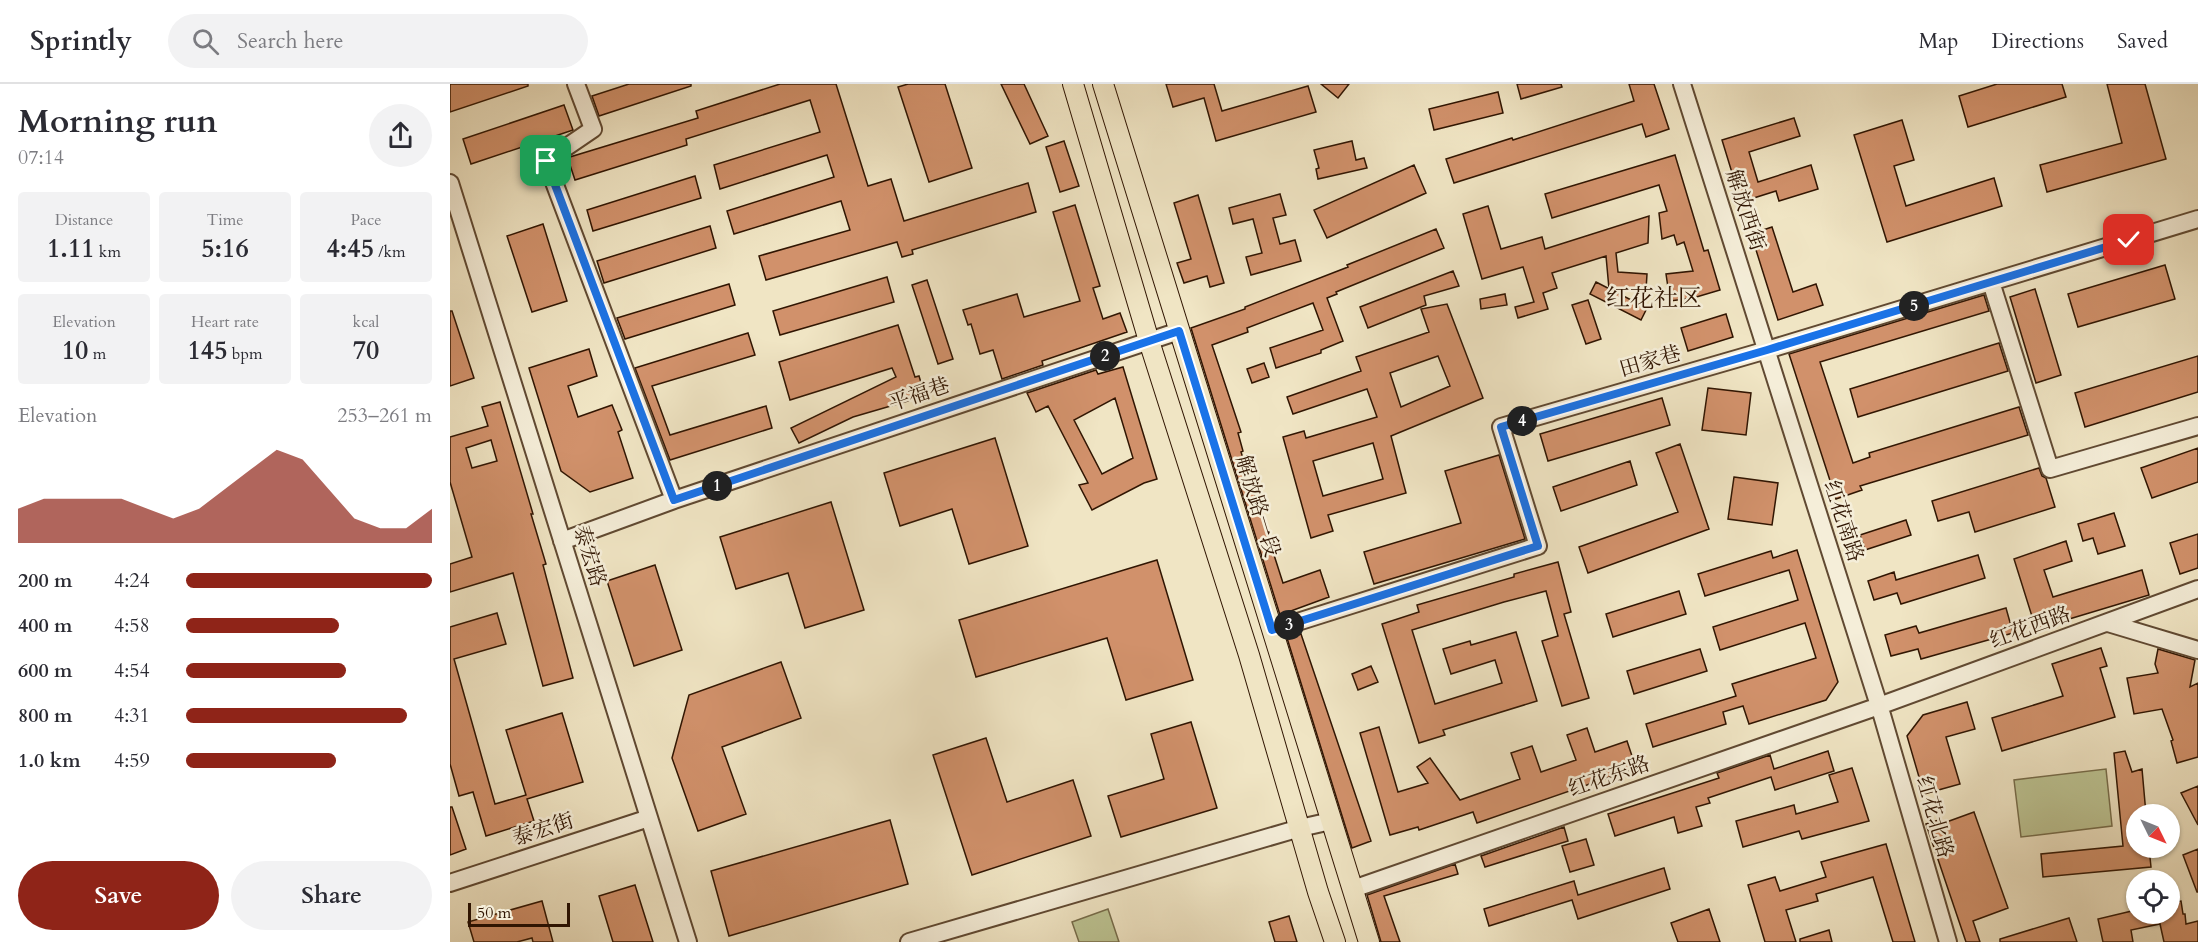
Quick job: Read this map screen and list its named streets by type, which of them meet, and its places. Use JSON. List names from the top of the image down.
{
  "streets": {
    "main road": ["解放路一段"],
    "street": [
      "解放西街",
      "田家巷",
      "平福巷",
      "红花南路",
      "泰宏路",
      "红花西路",
      "红花东路",
      "红花北路",
      "泰宏街"
    ]
  },
  "crossings": [
    ["解放西街", "田家巷"],
    ["解放西街", "红花南路"],
    ["田家巷", "解放路一段"],
    ["田家巷", "红花南路"],
    ["平福巷", "解放路一段"],
    ["平福巷", "泰宏路"],
    ["解放路一段", "红花东路"],
    ["红花南路", "红花西路"],
    ["红花南路", "红花东路"],
    ["红花南路", "红花北路"],
    ["泰宏路", "泰宏街"],
    ["红花西路", "红花东路"],
    ["红花西路", "红花北路"],
    ["红花东路", "红花北路"]
  ],
  "districts": ["红花社区"],
  "scale_bar": "50 m",
  "north": "bottom right",
  "page": {
    "header": "Sprintly",
    "search": "Search here",
    "nav": ["Map", "Directions", "Saved"],
    "heading": ["Morning run", "07:14"],
    "stats": [
      ["Distance", "1.11 km"],
      ["Time", "5:16"],
      ["Pace", "4:45 /km"],
      ["Elevation", "10 m"],
      ["Heart rate", "145 bpm"],
      ["kcal", "70"]
    ],
    "pins": [
      "5",
      "2",
      "4",
      "1",
      "3"
    ],
    "chart": ["Elevation", "253–261 m"],
    "list": [
      {
        "name": "200 m",
        "note": "4:24"
      },
      {
        "name": "400 m",
        "note": "4:58"
      },
      {
        "name": "600 m",
        "note": "4:54"
      },
      {
        "name": "800 m",
        "note": "4:31"
      },
      {
        "name": "1.0 km",
        "note": "4:59"
      }
    ],
    "buttons": ["Save", "Share"],
    "scale": "50 m"
  }
}
